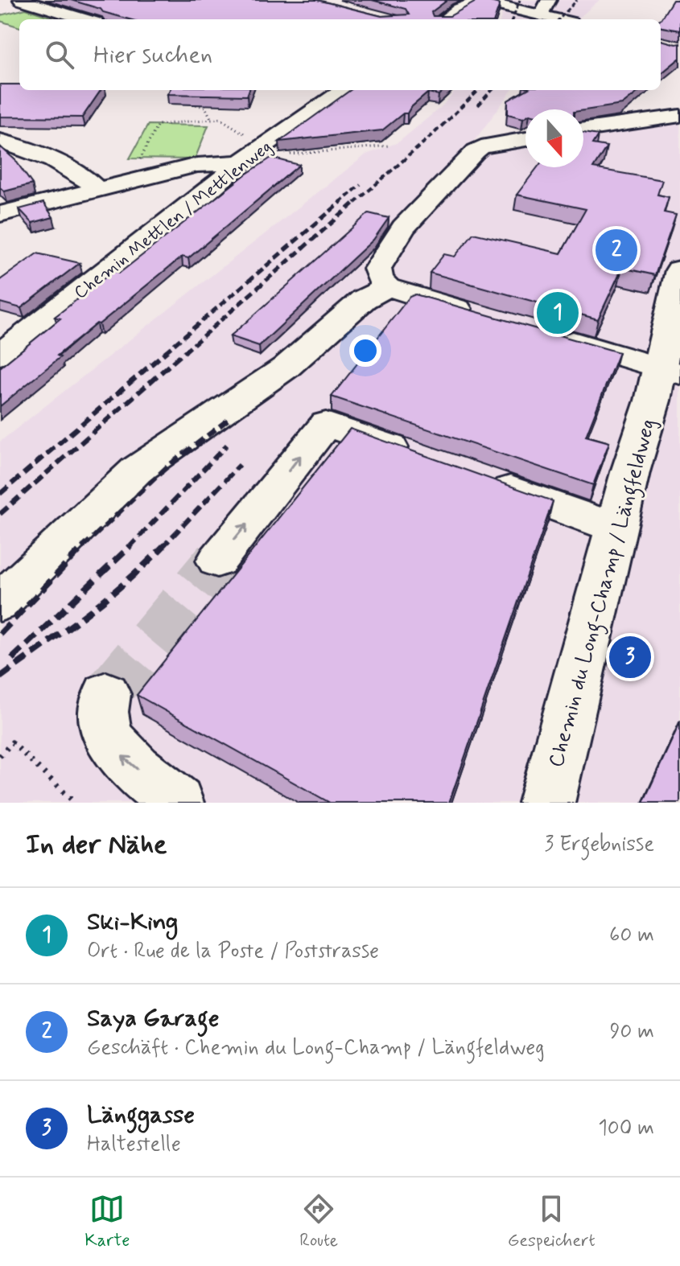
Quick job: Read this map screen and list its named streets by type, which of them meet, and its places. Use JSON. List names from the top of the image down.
{
  "streets": {
    "main road": ["Chemin du Long-Champ / Längfeldweg"],
    "street": ["Chemin Mettlen / Mettlenweg"]
  },
  "north": "bottom",
  "page": {
    "search": "Hier suchen",
    "pins": ["2", "1", "3"],
    "heading": ["In der Nähe", "3 Ergebnisse"],
    "list": [
      {
        "mark": "1",
        "name": "Ski-King",
        "note": "Ort · Rue de la Poste / Poststrasse",
        "value": "60 m"
      },
      {
        "mark": "2",
        "name": "Saya Garage",
        "note": "Geschäft · Chemin du Long-Champ / Längfeldweg",
        "value": "90 m"
      },
      {
        "mark": "3",
        "name": "Länggasse",
        "note": "Haltestelle",
        "value": "100 m"
      }
    ],
    "nav": ["Karte", "Route", "Gespeichert"]
  }
}
